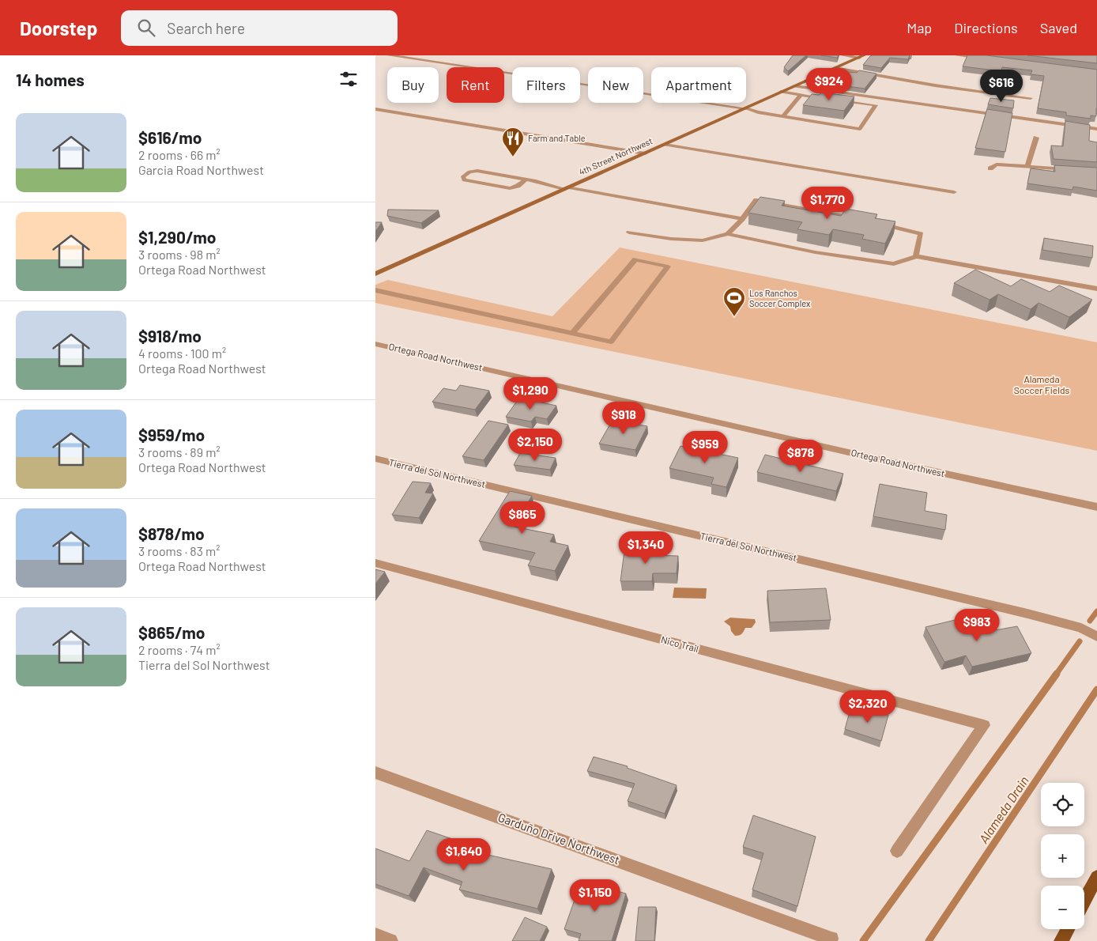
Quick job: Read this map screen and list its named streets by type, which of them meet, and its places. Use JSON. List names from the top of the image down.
{
  "streets": {
    "main road": ["4th Street Northwest"],
    "street": [
      "Ortega Road Northwest",
      "Tierra del Sol Northwest",
      "Nico Trail",
      "Garduño Drive Northwest"
    ]
  },
  "water": ["Alameda Drain"],
  "parks": ["Alameda Soccer Fields"],
  "places": {
    "restaurant": ["Farm and Table"],
    "sports": ["Los Ranchos Soccer Complex"]
  },
  "page": {
    "header": "Doorstep",
    "search": "Search here",
    "nav": ["Map", "Directions", "Saved"],
    "heading": "14 homes",
    "chip": [
      "Buy",
      "Rent",
      "Filters",
      "New",
      "Apartment"
    ],
    "price": [
      "$924",
      "$616",
      "$1,770",
      "$1,290",
      "$918",
      "$2,150",
      "$959",
      "$878",
      "$865",
      "$1,340",
      "$983",
      "$2,320",
      "$1,640",
      "$1,150"
    ],
    "list": [
      {
        "name": "$616/mo",
        "note": "2 rooms · 66 m² · Garcia Road Northwest"
      },
      {
        "name": "$1,290/mo",
        "note": "3 rooms · 98 m² · Ortega Road Northwest"
      },
      {
        "name": "$918/mo",
        "note": "4 rooms · 100 m² · Ortega Road Northwest"
      },
      {
        "name": "$959/mo",
        "note": "3 rooms · 89 m² · Ortega Road Northwest"
      },
      {
        "name": "$878/mo",
        "note": "3 rooms · 83 m² · Ortega Road Northwest"
      },
      {
        "name": "$865/mo",
        "note": "2 rooms · 74 m² · Tierra del Sol Northwest"
      }
    ],
    "map_buttons": ["+", "−"]
  }
}
